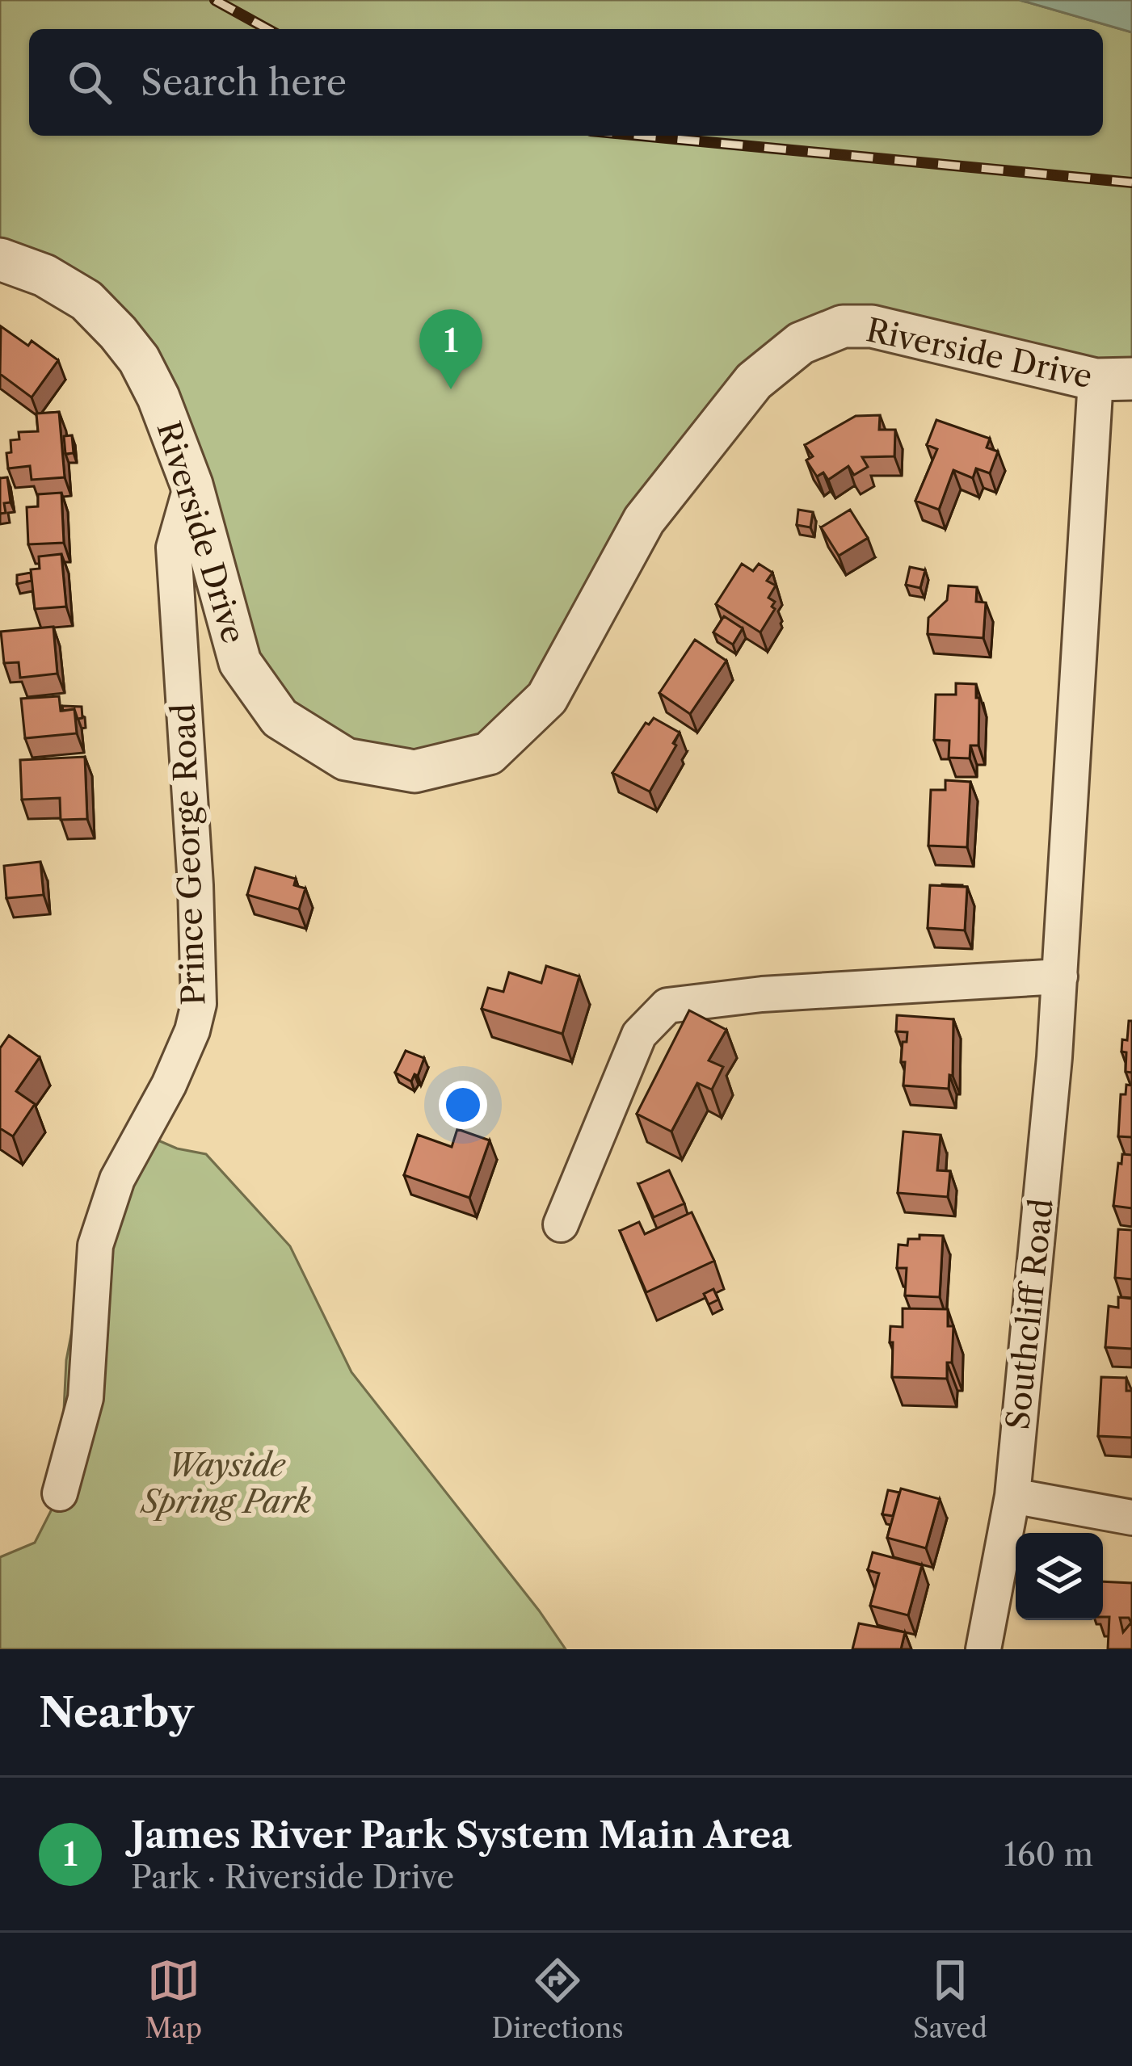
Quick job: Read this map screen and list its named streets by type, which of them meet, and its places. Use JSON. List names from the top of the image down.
{
  "streets": {
    "street": ["Riverside Drive", "Prince George Road", "Southcliff Road"]
  },
  "crossings": [
    ["Riverside Drive", "Prince George Road"],
    ["Riverside Drive", "Southcliff Road"]
  ],
  "parks": ["Wayside Spring Park"],
  "page": {
    "search": "Search here",
    "pins": "1",
    "heading": "Nearby",
    "list": [
      {
        "mark": "1",
        "name": "James River Park System Main Area",
        "note": "Park · Riverside Drive",
        "value": "160 m"
      }
    ],
    "nav": ["Map", "Directions", "Saved"]
  }
}
